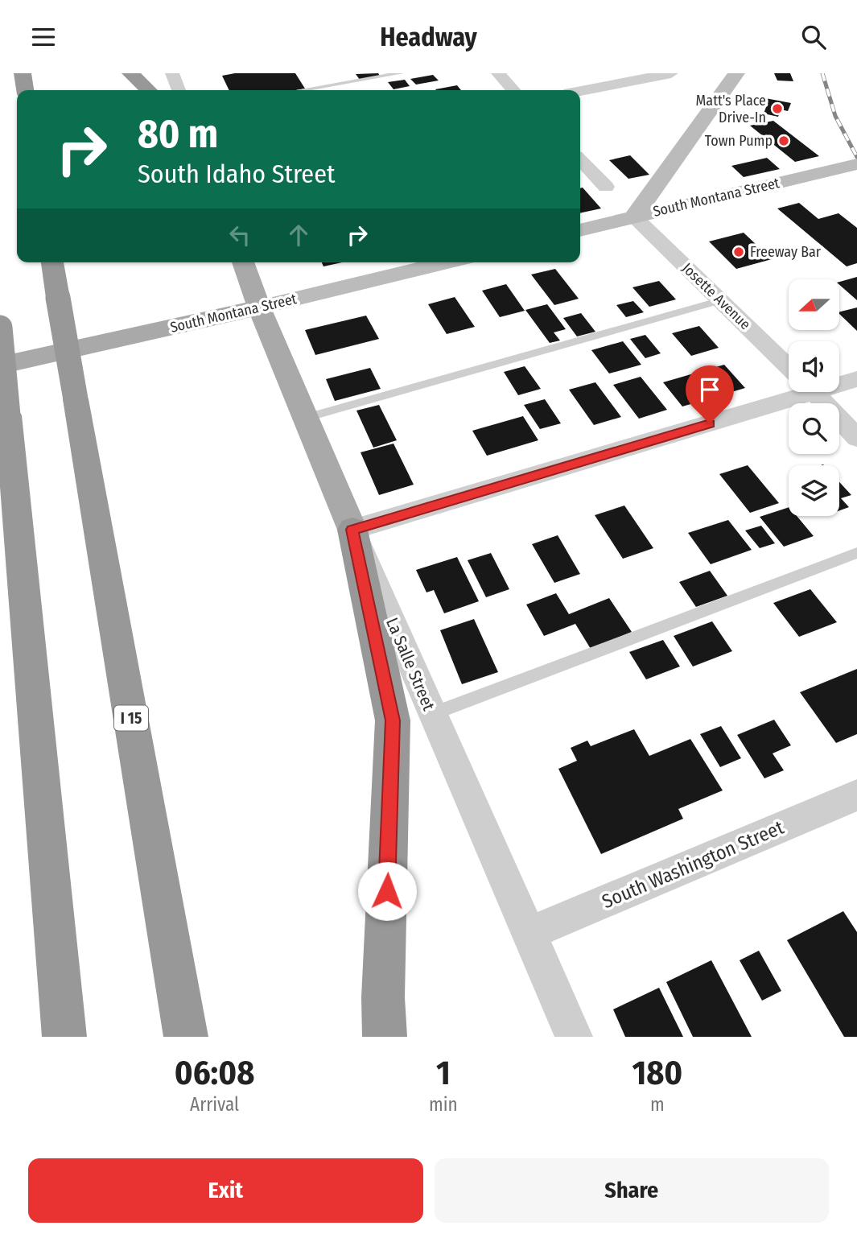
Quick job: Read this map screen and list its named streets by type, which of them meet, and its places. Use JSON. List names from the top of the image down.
{
  "streets": {
    "highway": ["I 15"],
    "main road": ["South Montana Street", "La Salle Street"],
    "street": ["Josette Avenue", "South Washington Street"]
  },
  "crossings": [
    ["South Montana Street", "Josette Avenue"],
    ["South Montana Street", "La Salle Street"],
    ["La Salle Street", "South Washington Street"]
  ],
  "places": ["Matt's Place Drive-In", "Town Pump", "Freeway Bar"],
  "north": "left",
  "page": {
    "header": "Headway",
    "turn": ["80 m", "South Idaho Street"],
    "eta": [
      "06:08",
      "Arrival",
      "1",
      "min",
      "180",
      "m"
    ],
    "buttons": ["Exit", "Share"]
  }
}
